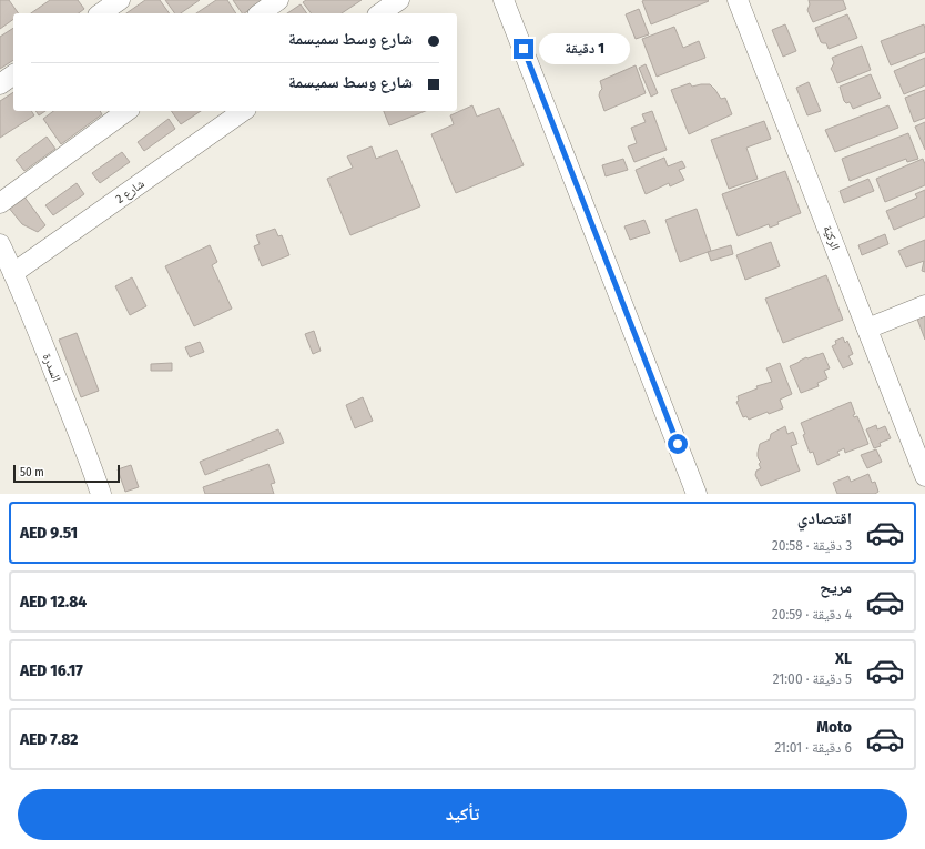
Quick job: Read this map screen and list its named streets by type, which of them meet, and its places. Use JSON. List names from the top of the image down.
{
  "streets": {
    "street": ["شارع 2", "الركيّة", "السدرة"]
  },
  "crossings": [
    ["شارع 2", "السدرة"]
  ],
  "scale_bar": "50 m",
  "page": {
    "banner": ["شارع وسط سميسمة", "شارع وسط سميسمة"],
    "bubble": "1 دقيقة",
    "scale": "50 m",
    "list": [
      {
        "name": "اقتصادي",
        "note": "3 دقيقة · 20:58",
        "value": "AED 9.51"
      },
      {
        "name": "مريح",
        "note": "4 دقيقة · 20:59",
        "value": "AED 12.84"
      },
      {
        "name": "XL",
        "note": "5 دقيقة · 21:00",
        "value": "AED 16.17"
      },
      {
        "name": "Moto",
        "note": "6 دقيقة · 21:01",
        "value": "AED 7.82"
      }
    ],
    "buttons": "تأكيد"
  }
}
